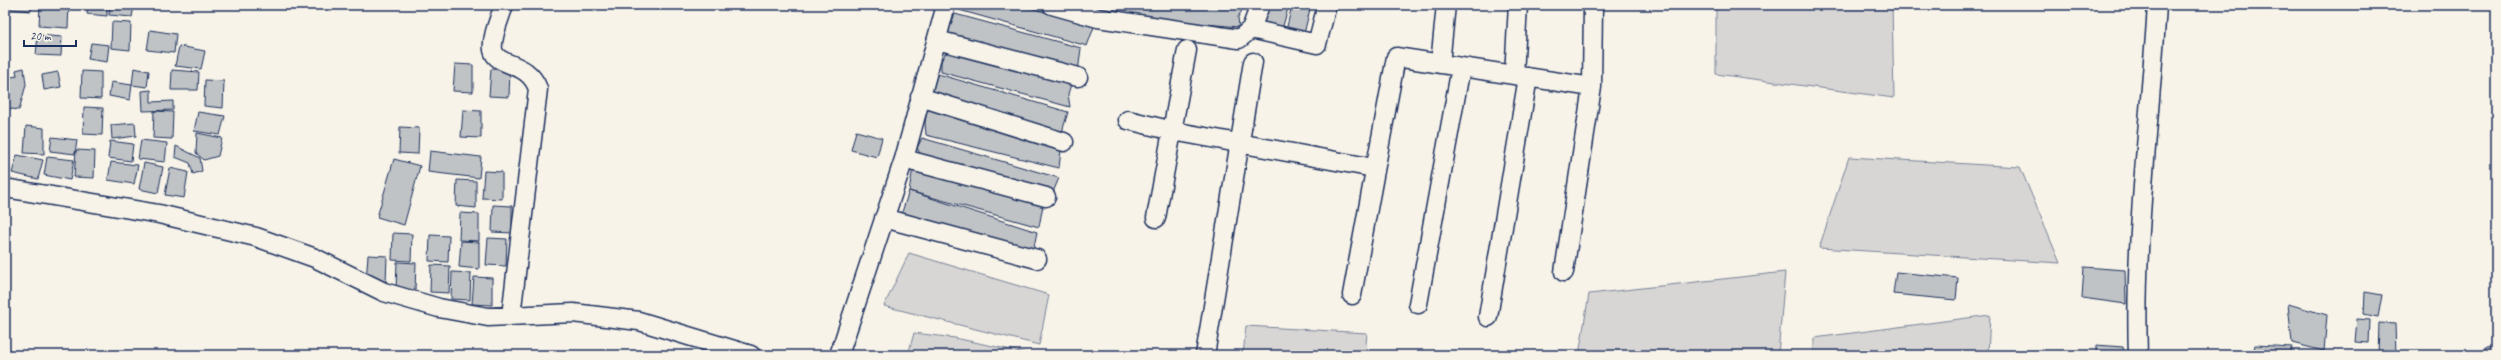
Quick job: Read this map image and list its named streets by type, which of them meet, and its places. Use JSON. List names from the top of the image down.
{
  "scale_bar": "20 m"
}
